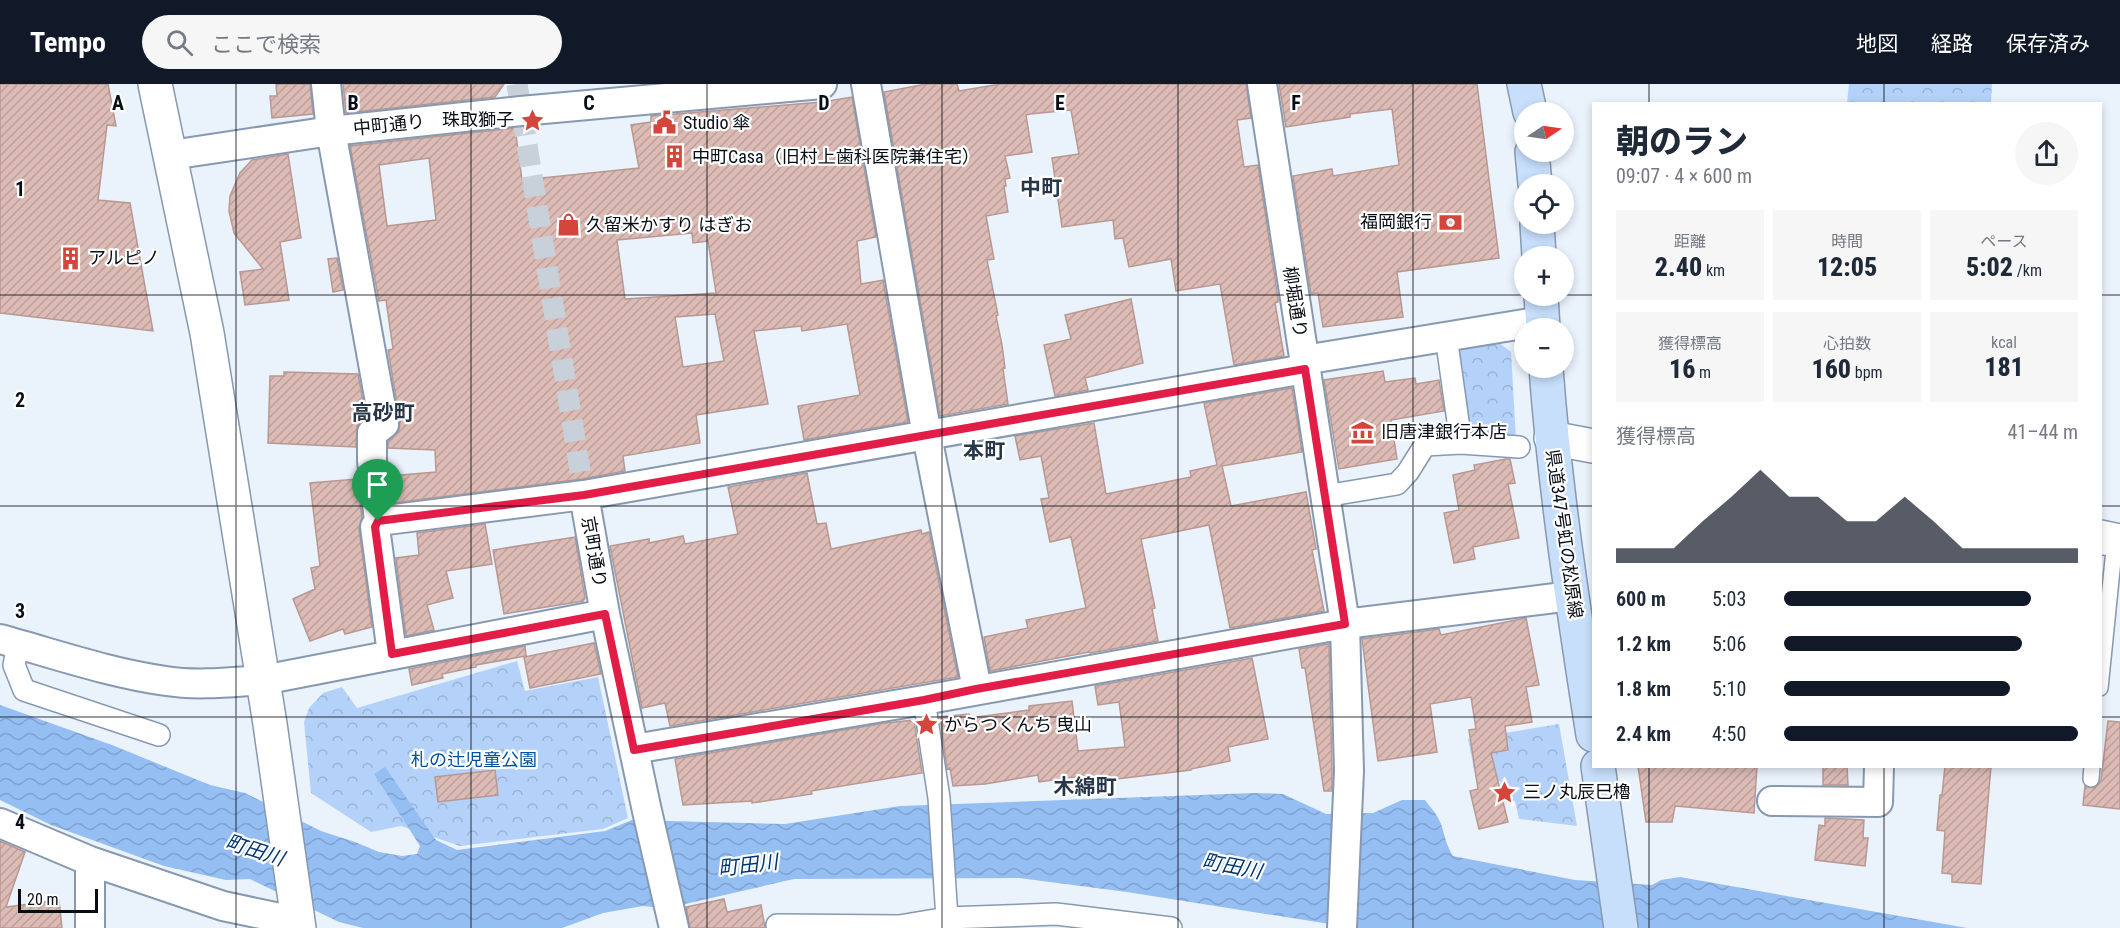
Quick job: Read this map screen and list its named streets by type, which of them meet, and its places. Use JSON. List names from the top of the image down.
{
  "streets": {
    "main road": ["県道347号虹の松原線"],
    "street": ["中町通り", "柳堀通り", "京町通り"]
  },
  "districts": [
    "中町",
    "高砂町",
    "本町",
    "木綿町"
  ],
  "water": ["町田川"],
  "parks": ["札の辻児童公園"],
  "places": {
    "place": ["珠取獅子", "からつくんち 曳山", "三ノ丸辰巳櫓"],
    "public building": ["Studio 傘"],
    "building": ["中町Casa（旧村上歯科医院兼住宅）", "アルピノ"],
    "bank": ["福岡銀行"],
    "shop": ["久留米かすり はぎお"],
    "museum": ["旧唐津銀行本店"]
  },
  "scale_bar": "20 m",
  "north": "right",
  "page": {
    "header": "Tempo",
    "search": "ここで検索",
    "nav": ["地図", "経路", "保存済み"],
    "map_buttons": ["+", "−"],
    "heading": ["朝のラン", "09:07 · 4 × 600 m"],
    "stats": [
      ["距離", "2.40 km"],
      ["時間", "12:05"],
      ["ペース", "5:02 /km"],
      ["獲得標高", "16 m"],
      ["心拍数", "160 bpm"],
      ["kcal", "181"]
    ],
    "chart": ["獲得標高", "41–44 m"],
    "list": [
      {
        "name": "600 m",
        "note": "5:03"
      },
      {
        "name": "1.2 km",
        "note": "5:06"
      },
      {
        "name": "1.8 km",
        "note": "5:10"
      },
      {
        "name": "2.4 km",
        "note": "4:50"
      }
    ],
    "scale": "20 m"
  },
  "grid": {
    "columns": [
      "A",
      "B",
      "C",
      "D",
      "E",
      "F"
    ],
    "rows": [
      "1",
      "2",
      "3",
      "4"
    ]
  }
}
